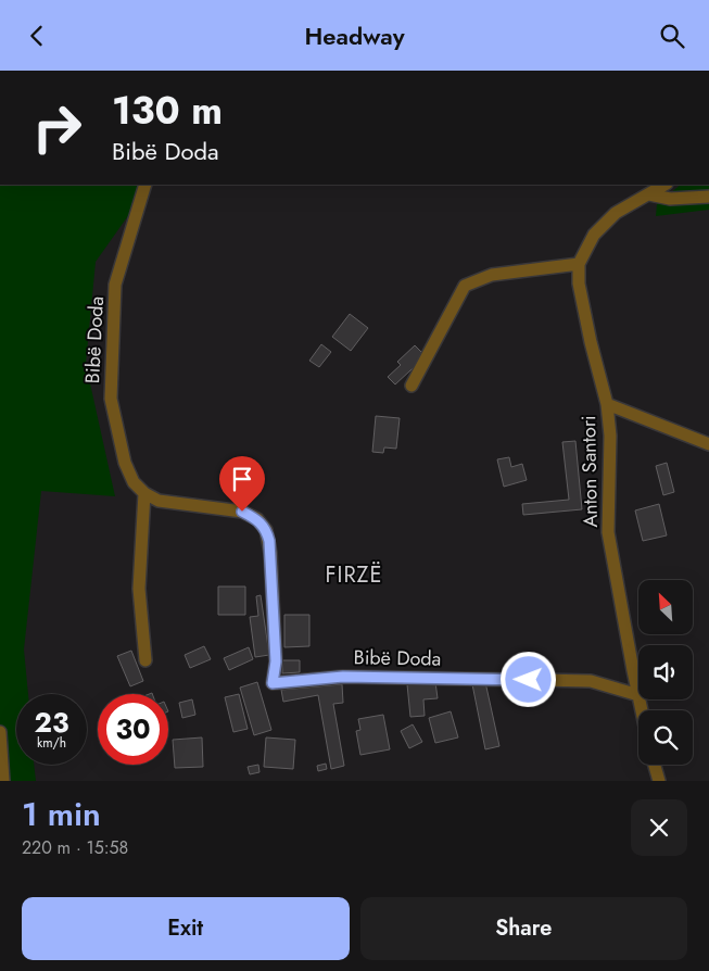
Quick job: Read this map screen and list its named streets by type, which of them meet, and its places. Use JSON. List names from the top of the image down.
{
  "streets": {
    "street": ["Bibë Doda", "Anton Santori"]
  },
  "crossings": [
    ["Bibë Doda", "Anton Santori"]
  ],
  "districts": ["FIRZË"],
  "north": "top left",
  "page": {
    "header": "Headway",
    "turn": ["130 m", "Bibë Doda"],
    "speed": "23 km/h",
    "limit": "30",
    "heading": ["1 min", "220 m · 15:58"],
    "buttons": ["Exit", "Share"]
  }
}
